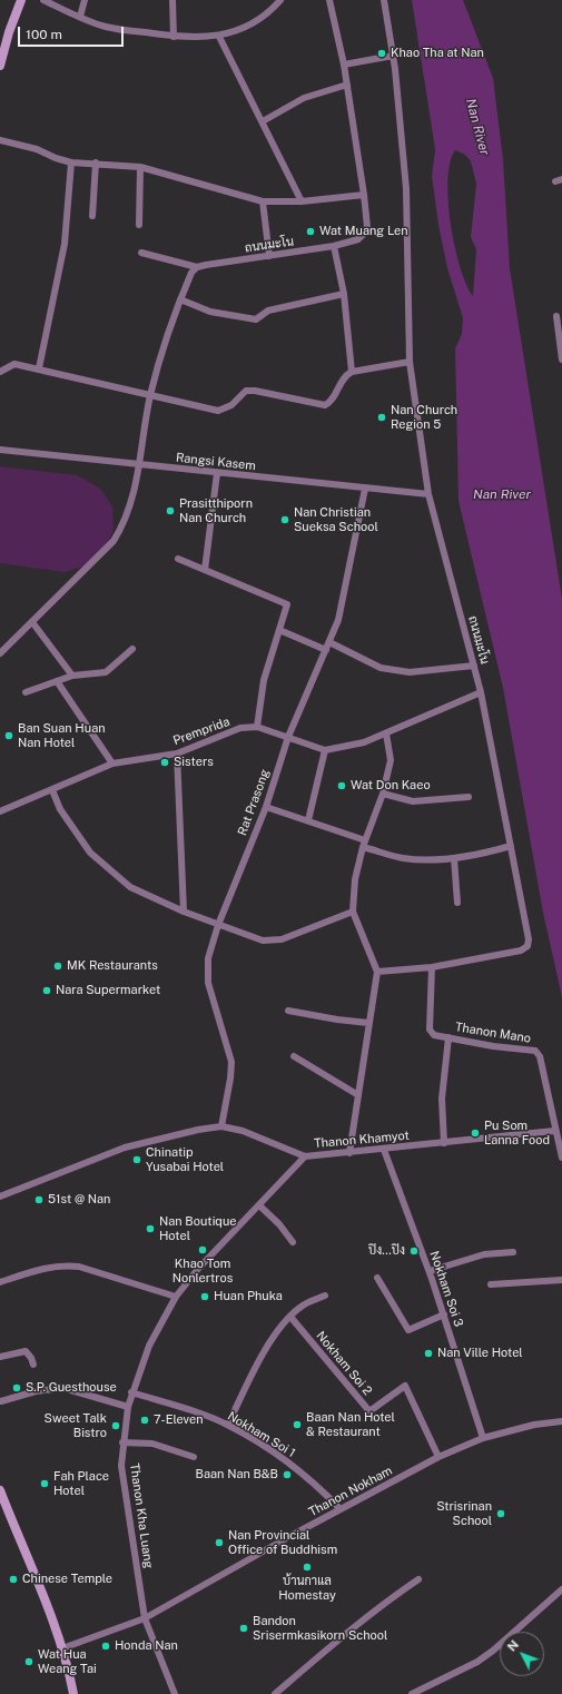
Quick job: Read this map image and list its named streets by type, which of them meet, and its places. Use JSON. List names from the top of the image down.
{
  "streets": {
    "street": [
      "ถนนมะโน",
      "Rangsi Kasem",
      "Premprida",
      "Rat Prasong",
      "Thanon Mano",
      "Thanon Khamyot",
      "Nokham Soi 3",
      "Nokham Soi 2",
      "Nokham Soi 1",
      "Thanon Nokham",
      "Thanon Kha Luang"
    ]
  },
  "crossings": [
    ["ถนนมะโน", "Rangsi Kasem"],
    ["ถนนมะโน", "Thanon Mano"],
    ["Rangsi Kasem", "Rat Prasong"],
    ["Premprida", "Rat Prasong"],
    ["Rat Prasong", "Thanon Khamyot"],
    ["Thanon Mano", "Thanon Khamyot"],
    ["Thanon Khamyot", "Nokham Soi 3"],
    ["Thanon Khamyot", "Thanon Kha Luang"],
    ["Nokham Soi 3", "Thanon Nokham"],
    ["Nokham Soi 2", "Thanon Nokham"],
    ["Nokham Soi 1", "Thanon Nokham"],
    ["Nokham Soi 1", "Thanon Kha Luang"],
    ["Thanon Nokham", "Thanon Kha Luang"]
  ],
  "water": ["Nan River"],
  "places": [
    "Khao Tha at Nan",
    "Wat Muang Len",
    "Nan Church Region 5",
    "Prasitthiporn Nan Church",
    "Nan Christian Sueksa School",
    "Ban Suan Huan Nan Hotel",
    "Sisters",
    "Wat Don Kaeo",
    "MK Restaurants",
    "Nara Supermarket",
    "Pu Som Lanna Food",
    "Chinatip Yusabai Hotel",
    "51st @ Nan",
    "Nan Boutique Hotel",
    "Khao Tom Nonlertros",
    "ปิง...ปิง",
    "Huan Phuka",
    "Nan Ville Hotel",
    "S.P. Guesthouse",
    "7-Eleven",
    "Baan Nan Hotel & Restaurant",
    "Sweet Talk Bistro",
    "Baan Nan B&B",
    "Fah Place Hotel",
    "Strisrinan School",
    "Nan Provincial Office of Buddhism",
    "บ้านกาแล Homestay",
    "Chinese Temple",
    "Bandon Srisermkasikorn School",
    "Honda Nan",
    "Wat Hua Weang Tai"
  ],
  "scale_bar": "100 m",
  "north": "top left"
}
